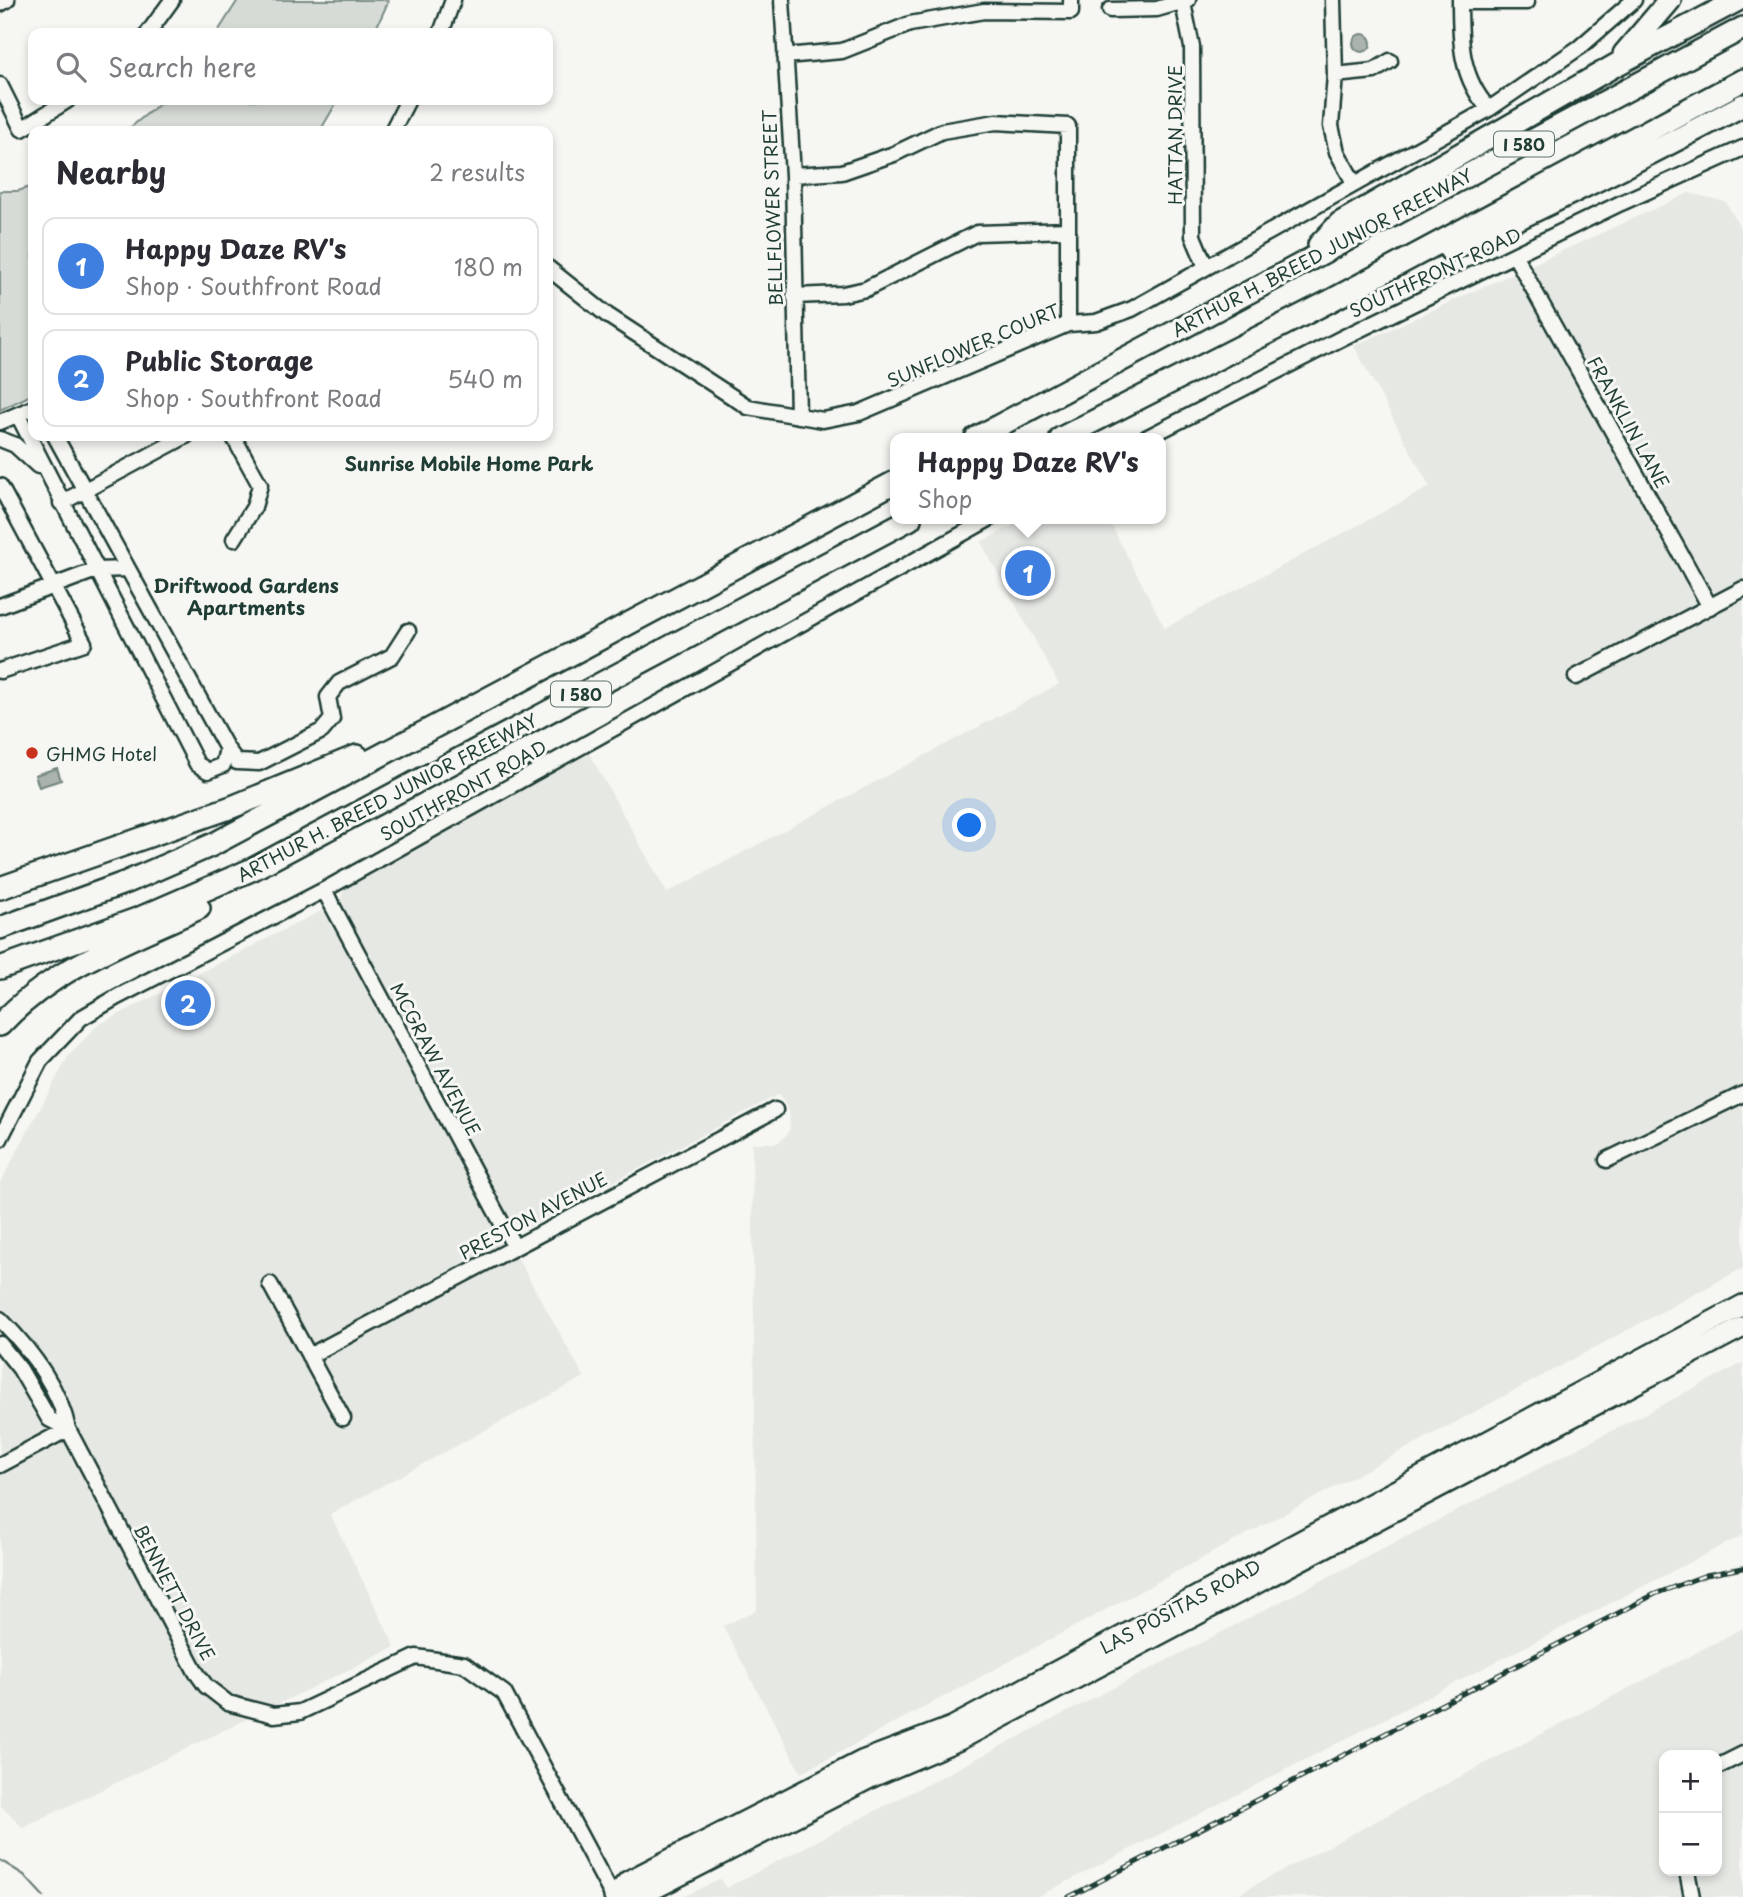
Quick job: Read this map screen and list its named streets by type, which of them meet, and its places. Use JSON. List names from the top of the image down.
{
  "streets": {
    "highway": ["I 580", "ARTHUR H. BREED JUNIOR FREEWAY"],
    "main road": ["LAS POSITAS ROAD"],
    "street": [
      "HATTAN DRIVE",
      "BELLFLOWER STREET",
      "SOUTHFRONT ROAD",
      "SUNFLOWER COURT",
      "FRANKLIN LANE",
      "MCGRAW AVENUE",
      "PRESTON AVENUE",
      "BENNETT DRIVE"
    ]
  },
  "crossings": [
    ["HATTAN DRIVE", "SUNFLOWER COURT"],
    ["BELLFLOWER STREET", "SUNFLOWER COURT"],
    ["SOUTHFRONT ROAD", "FRANKLIN LANE"],
    ["SOUTHFRONT ROAD", "MCGRAW AVENUE"],
    ["MCGRAW AVENUE", "PRESTON AVENUE"],
    ["BENNETT DRIVE", "LAS POSITAS ROAD"]
  ],
  "districts": ["Sunrise Mobile Home Park", "Driftwood Gardens Apartments"],
  "places": ["GHMG Hotel"],
  "page": {
    "search": "Search here",
    "heading": ["Nearby", "2 results"],
    "list": [
      {
        "mark": "1",
        "name": "Happy Daze RV's",
        "note": "Shop · Southfront Road",
        "value": "180 m"
      },
      {
        "mark": "2",
        "name": "Public Storage",
        "note": "Shop · Southfront Road",
        "value": "540 m"
      }
    ],
    "popup": ["Happy Daze RV's", "Shop"],
    "pins": ["1", "2"],
    "map_buttons": ["+", "−"]
  }
}
